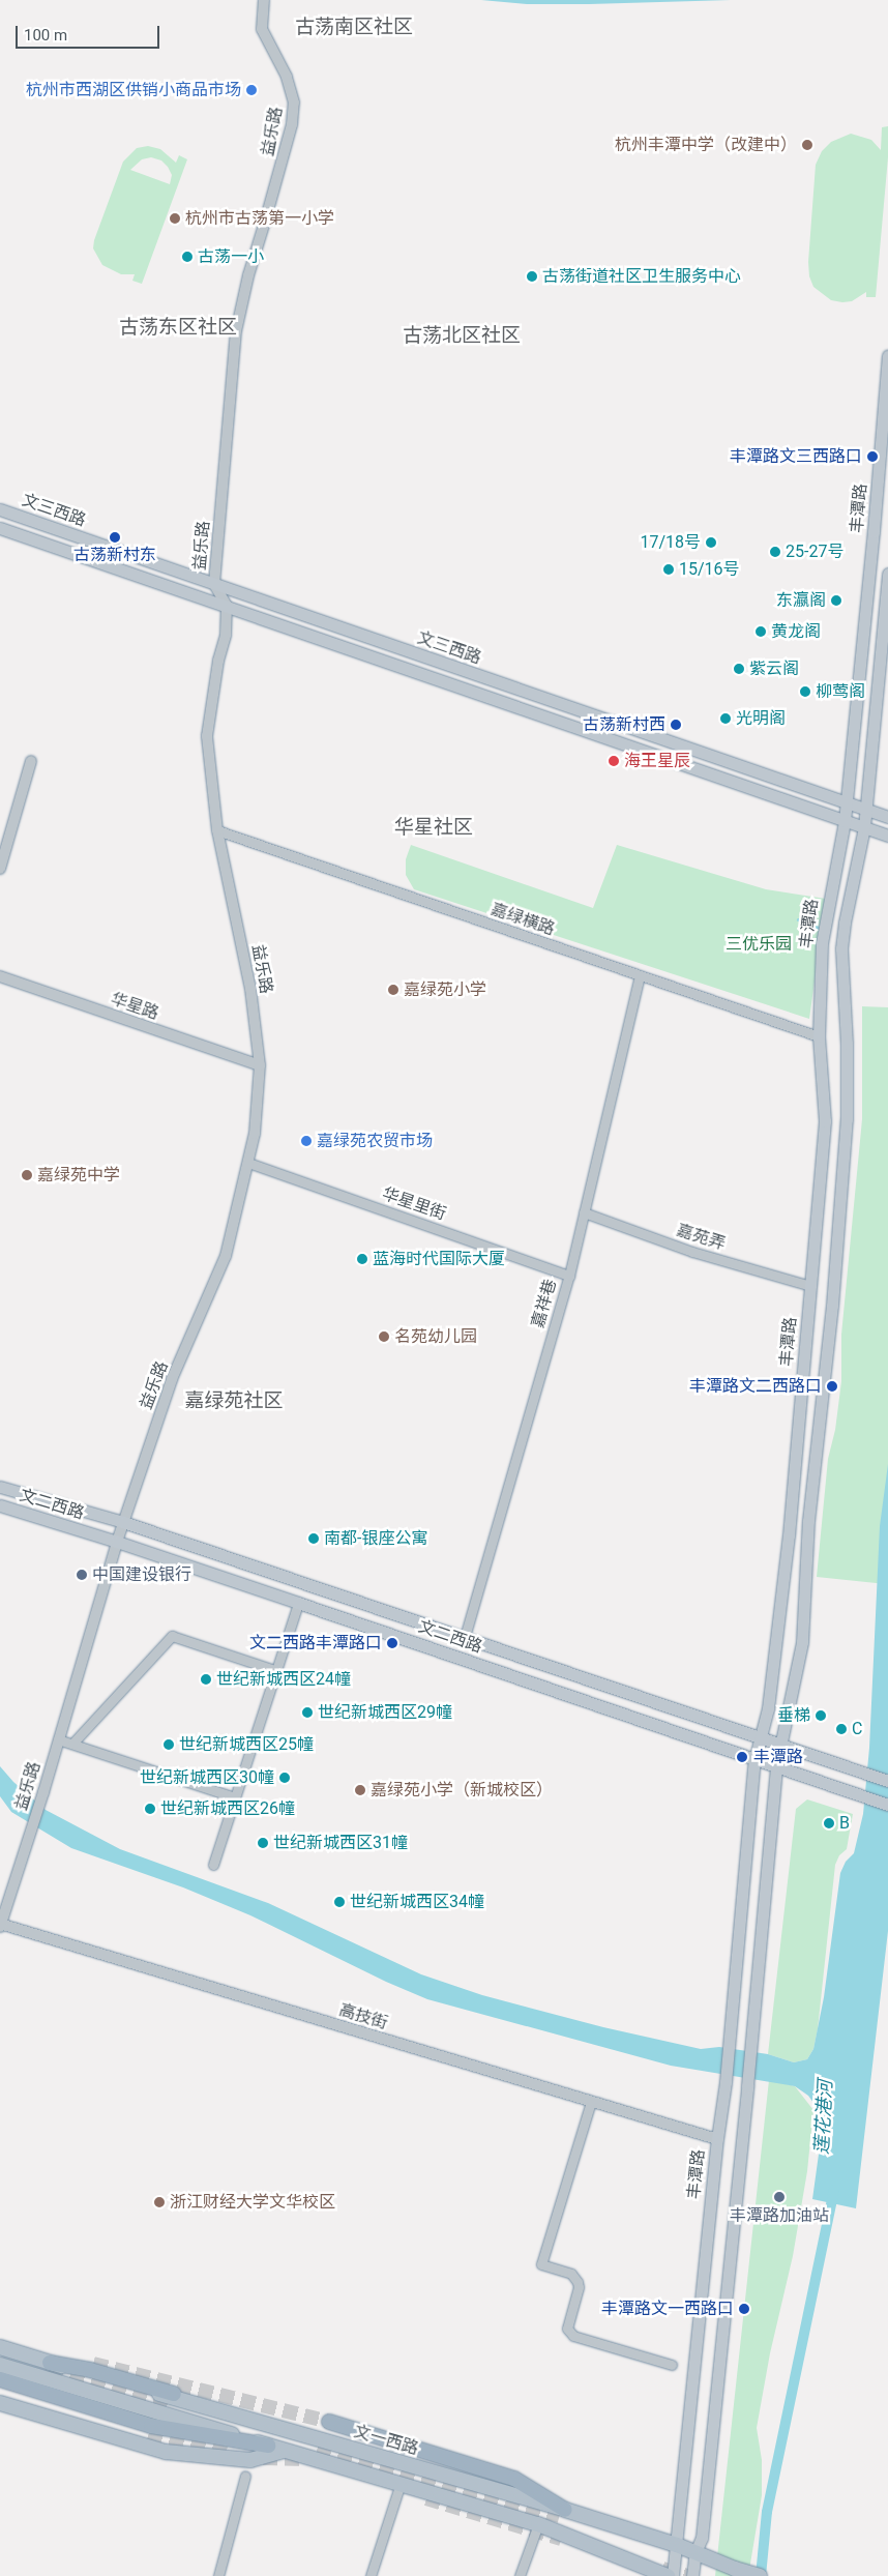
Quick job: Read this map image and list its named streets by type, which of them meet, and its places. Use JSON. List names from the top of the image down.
{
  "streets": {
    "main road": [
      "丰潭路",
      "文三西路",
      "文二西路",
      "文一西路"
    ],
    "street": [
      "益乐路",
      "嘉绿横路",
      "华星路",
      "华星里街",
      "嘉苑弄",
      "嘉祥巷",
      "高技街"
    ]
  },
  "crossings": [
    ["益乐路", "文三西路"],
    ["益乐路", "嘉绿横路"],
    ["益乐路", "华星路"],
    ["益乐路", "华星里街"],
    ["益乐路", "文二西路"],
    ["益乐路", "高技街"],
    ["丰潭路", "文三西路"],
    ["丰潭路", "嘉绿横路"],
    ["丰潭路", "嘉苑弄"],
    ["丰潭路", "文二西路"],
    ["丰潭路", "高技街"],
    ["丰潭路", "文一西路"],
    ["嘉绿横路", "嘉祥巷"],
    ["华星里街", "嘉祥巷"],
    ["嘉苑弄", "嘉祥巷"],
    ["嘉祥巷", "文二西路"]
  ],
  "districts": [
    "古荡南区社区",
    "古荡东区社区",
    "古荡北区社区",
    "华星社区",
    "嘉绿苑社区"
  ],
  "water": ["莲花港河"],
  "parks": ["三优乐园"],
  "places": [
    "杭州市西湖区供销小商品市场",
    "杭州丰潭中学（改建中）",
    "杭州市古荡第一小学",
    "古荡一小",
    "古荡街道社区卫生服务中心",
    "丰潭路文三西路口",
    "古荡新村东",
    "17/18号",
    "25-27号",
    "15/16号",
    "东瀛阁",
    "黄龙阁",
    "紫云阁",
    "柳莺阁",
    "光明阁",
    "古荡新村西",
    "海王星辰",
    "嘉绿苑小学",
    "嘉绿苑农贸市场",
    "嘉绿苑中学",
    "蓝海时代国际大厦",
    "名苑幼儿园",
    "丰潭路文二西路口",
    "南都-银座公寓",
    "中国建设银行",
    "文二西路丰潭路口",
    "世纪新城西区24幢",
    "世纪新城西区29幢",
    "垂梯",
    "C",
    "世纪新城西区25幢",
    "丰潭路",
    "世纪新城西区30幢",
    "嘉绿苑小学（新城校区）",
    "世纪新城西区26幢",
    "B",
    "世纪新城西区31幢",
    "世纪新城西区34幢",
    "丰潭路加油站",
    "浙江财经大学文华校区",
    "丰潭路文一西路口"
  ],
  "scale_bar": "100 m"
}
